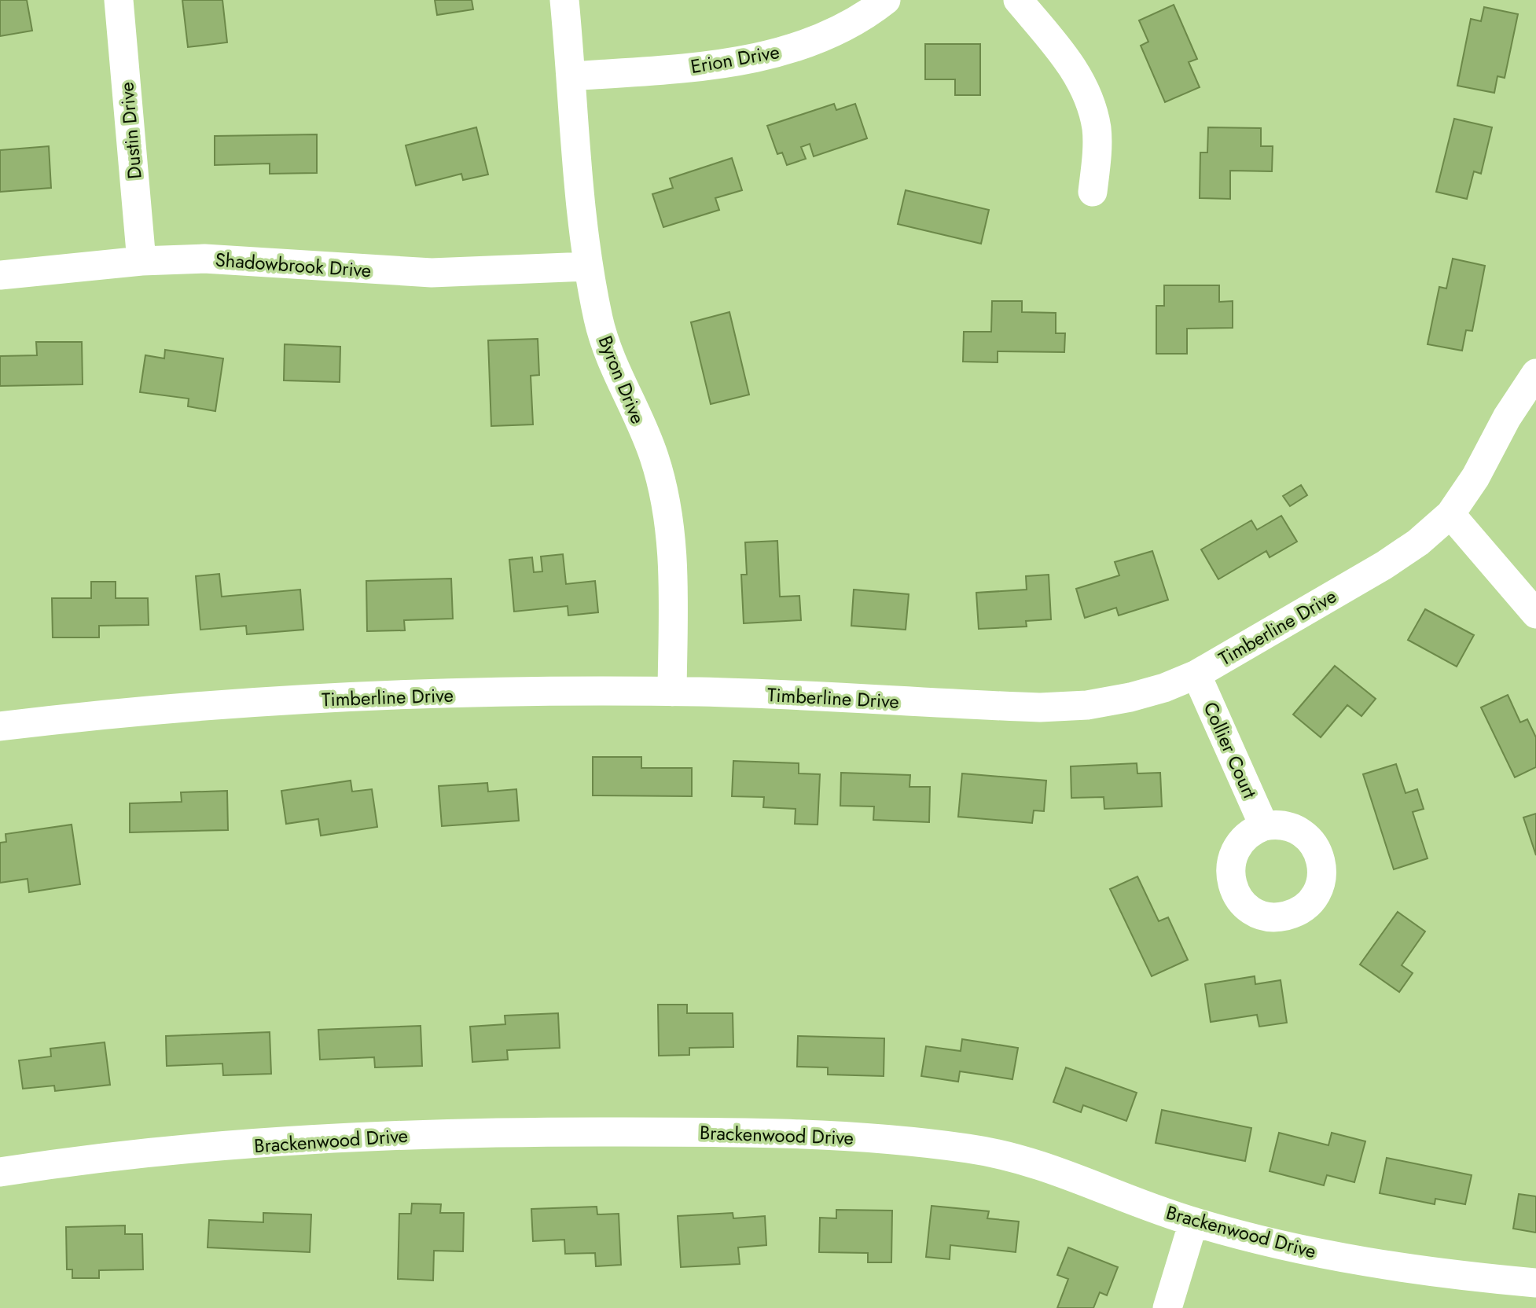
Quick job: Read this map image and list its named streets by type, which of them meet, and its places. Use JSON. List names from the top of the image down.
{
  "streets": {
    "street": [
      "Erion Drive",
      "Dustin Drive",
      "Shadowbrook Drive",
      "Byron Drive",
      "Timberline Drive",
      "Collier Court",
      "Brackenwood Drive"
    ]
  },
  "crossings": [
    ["Erion Drive", "Byron Drive"],
    ["Dustin Drive", "Shadowbrook Drive"],
    ["Shadowbrook Drive", "Byron Drive"],
    ["Byron Drive", "Timberline Drive"],
    ["Timberline Drive", "Collier Court"]
  ]
}
